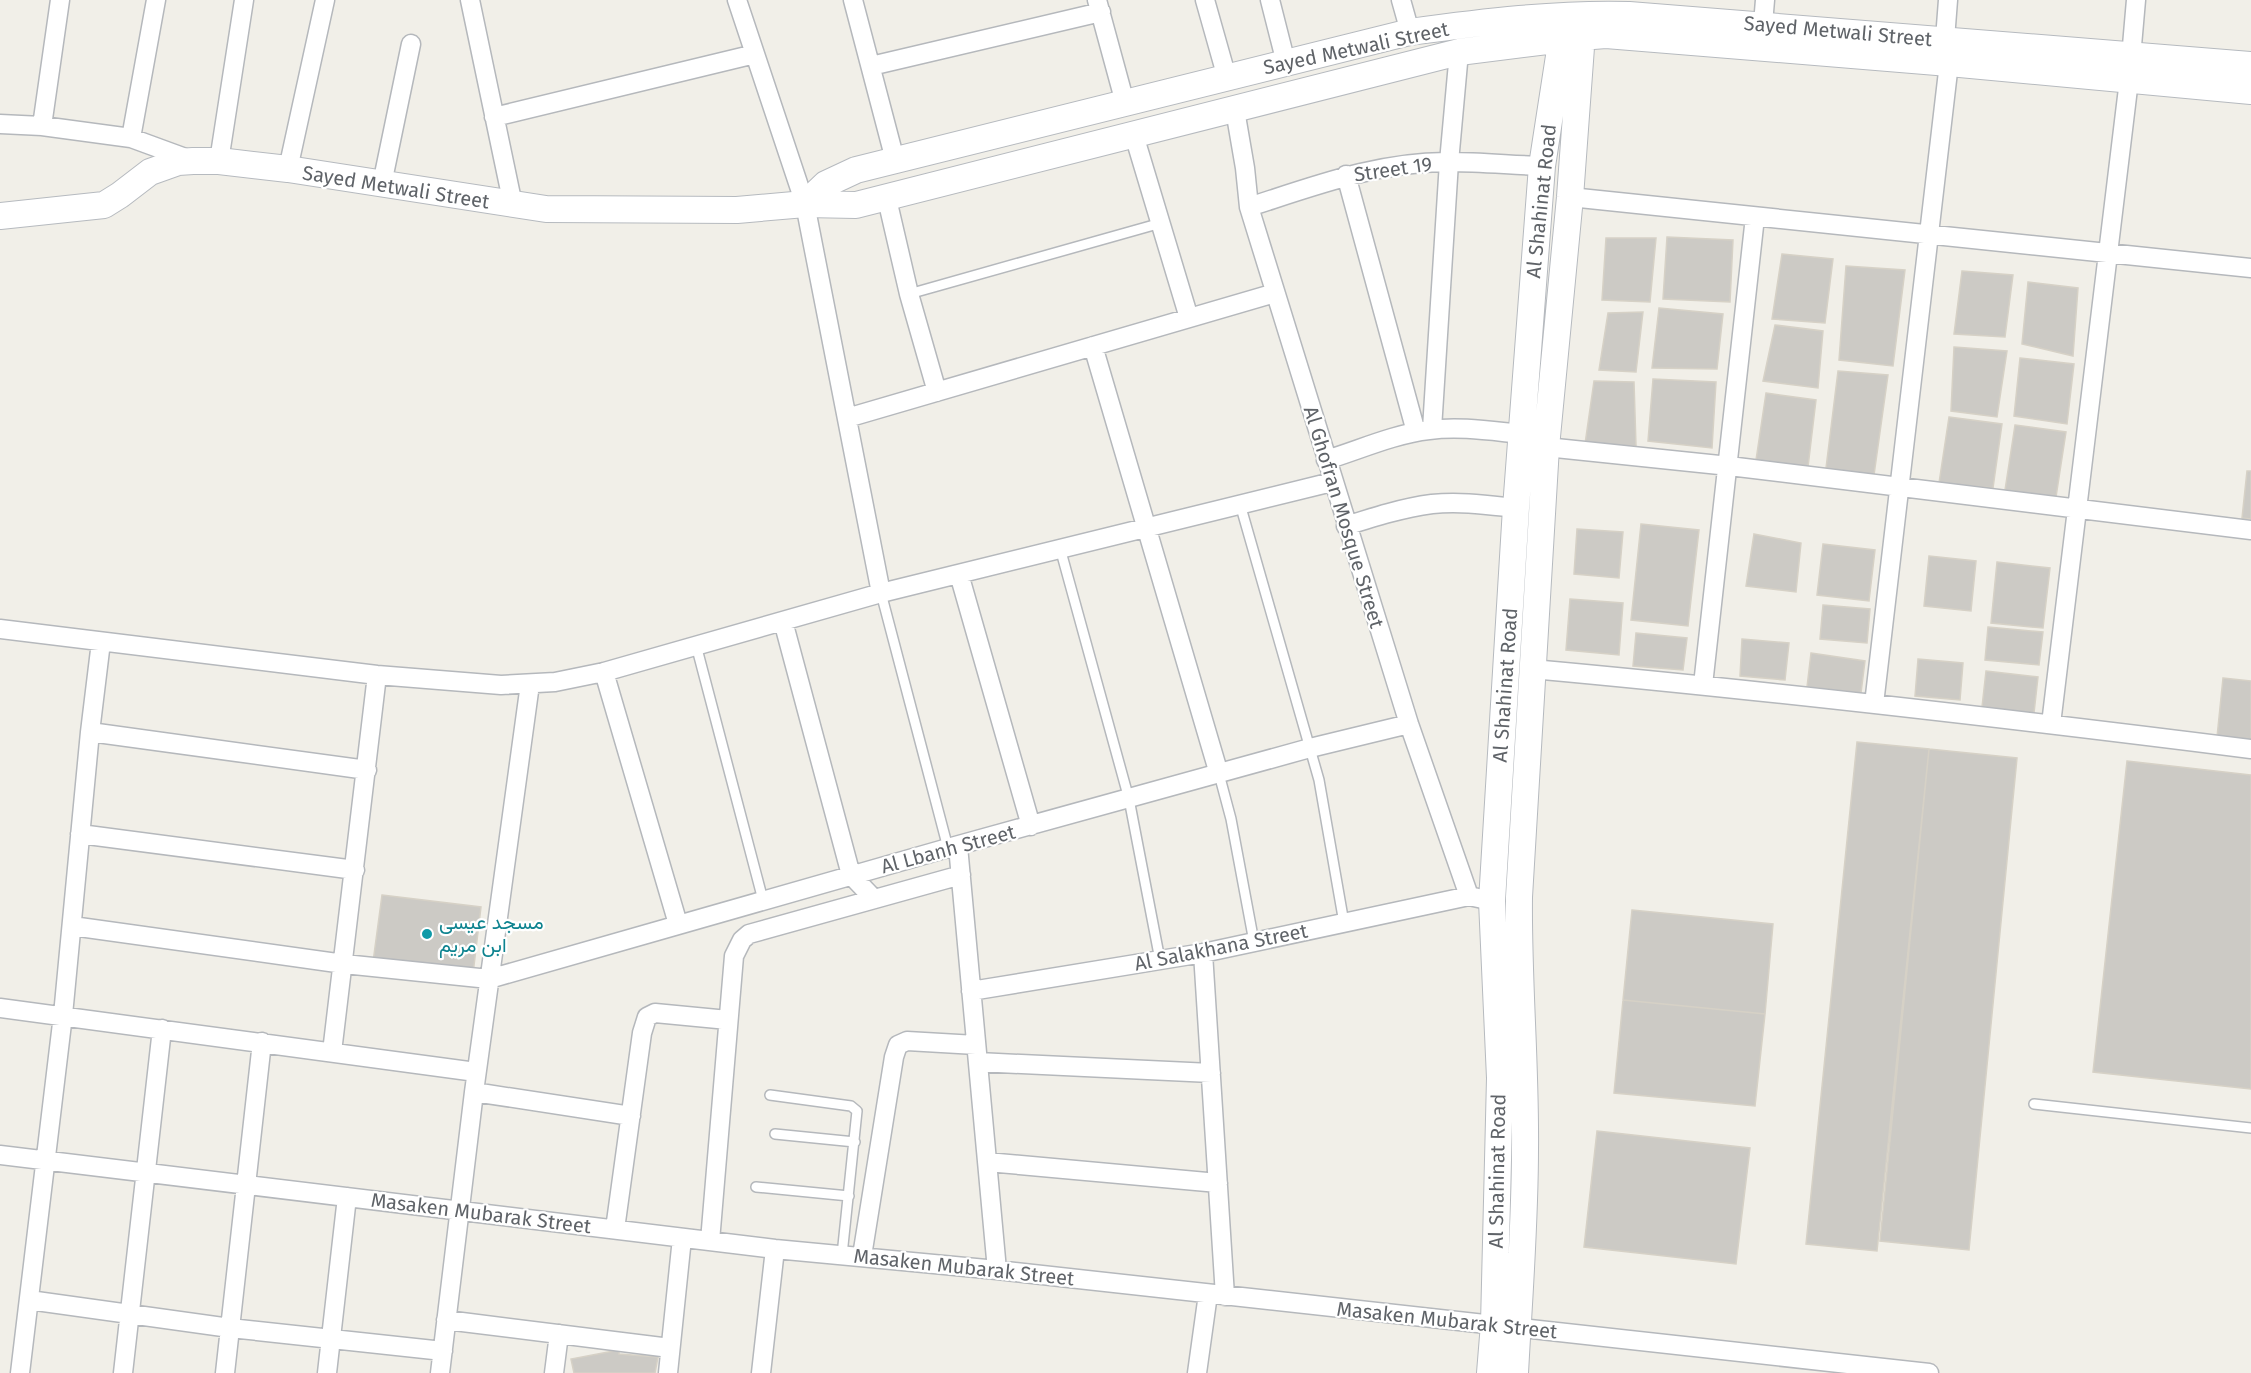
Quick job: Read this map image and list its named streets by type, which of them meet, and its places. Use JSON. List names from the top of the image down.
{
  "streets": {
    "street": [
      "Sayed Metwali Street",
      "Street 19",
      "Al Shahinat Road",
      "Al Ghofran Mosque Street",
      "Al Lbanh Street",
      "Al Salakhana Street",
      "Masaken Mubarak Street"
    ]
  },
  "crossings": [
    ["Sayed Metwali Street", "Al Shahinat Road"],
    ["Sayed Metwali Street", "Al Ghofran Mosque Street"],
    ["Street 19", "Al Shahinat Road"],
    ["Street 19", "Al Ghofran Mosque Street"],
    ["Al Shahinat Road", "Al Ghofran Mosque Street"],
    ["Al Shahinat Road", "Al Salakhana Street"],
    ["Al Shahinat Road", "Masaken Mubarak Street"],
    ["Al Ghofran Mosque Street", "Al Lbanh Street"],
    ["Al Ghofran Mosque Street", "Al Salakhana Street"]
  ],
  "places": ["مسجد عيسى ابن مريم"]
}
